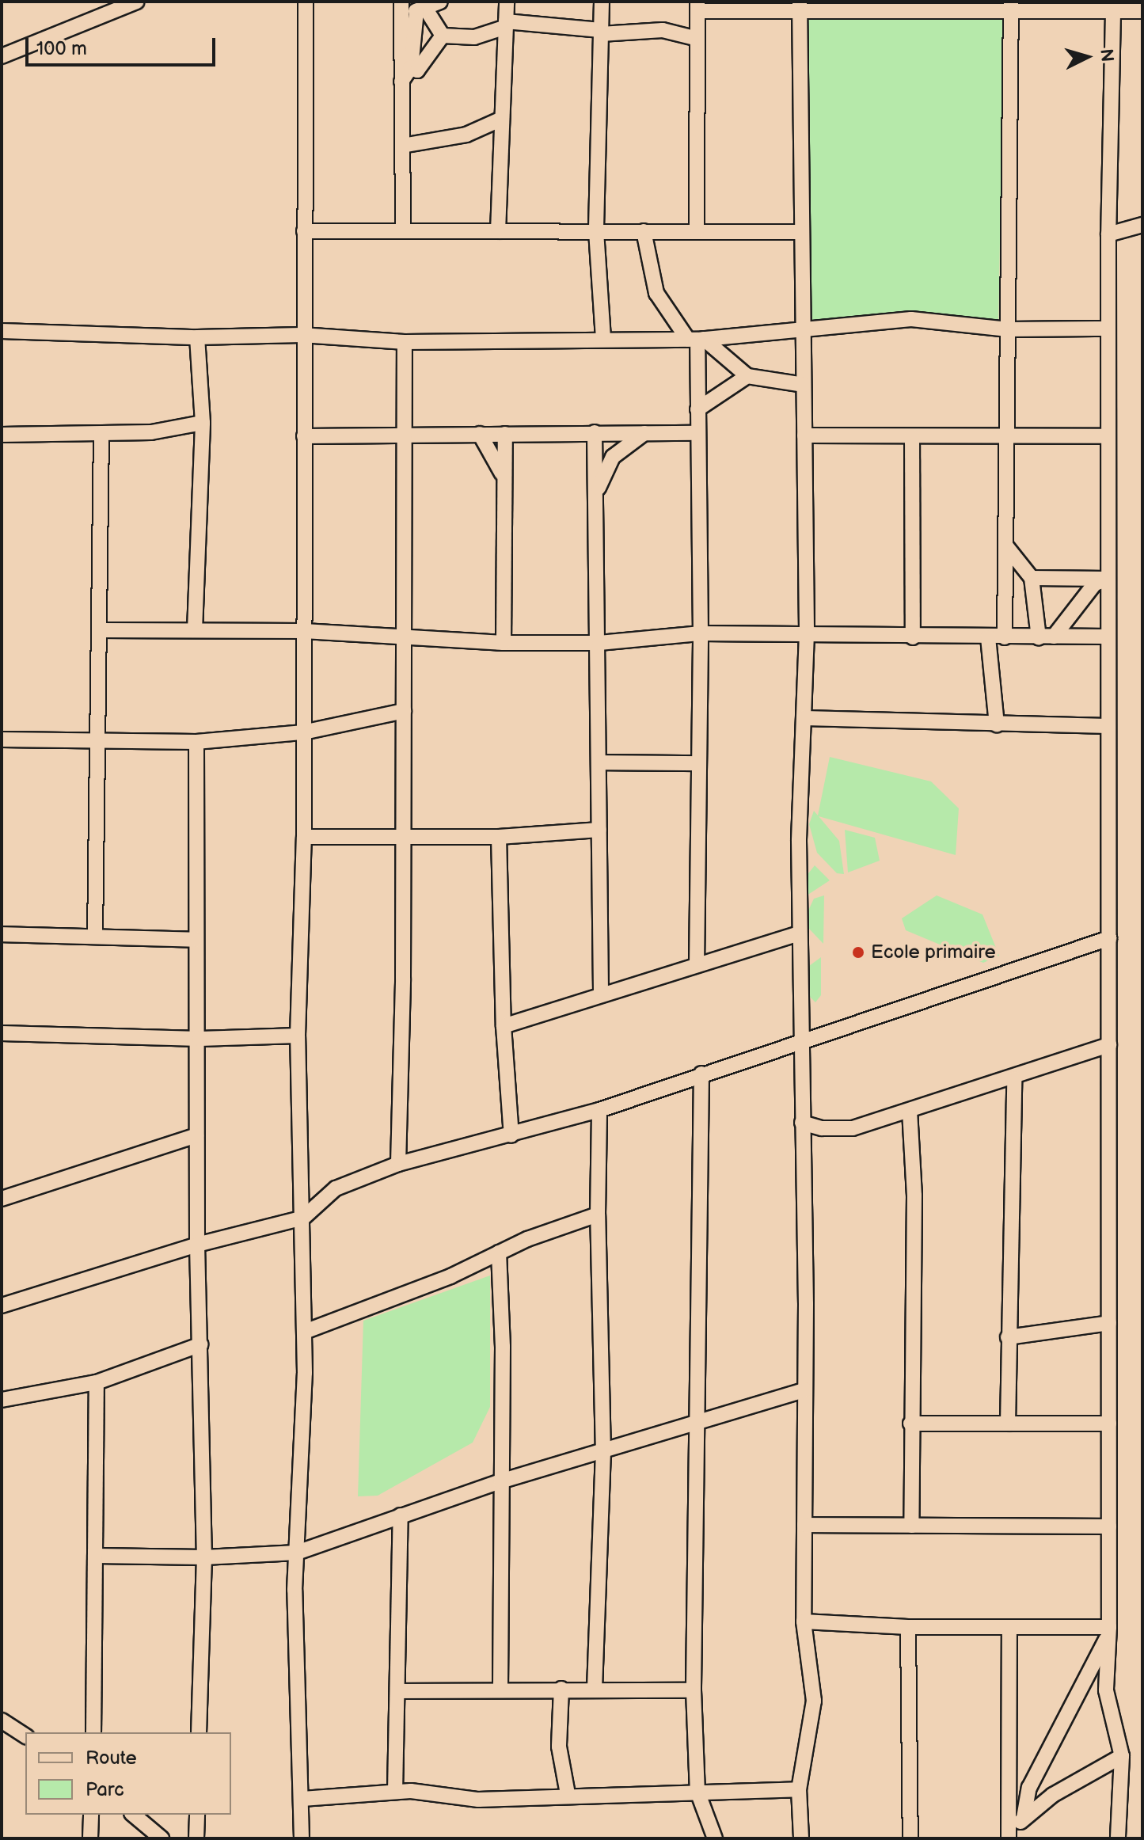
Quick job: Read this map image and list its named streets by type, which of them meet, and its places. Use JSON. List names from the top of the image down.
{
  "places": ["Ecole primaire"],
  "legend": ["Route", "Parc"],
  "scale_bar": "100 m",
  "north": "right"
}
